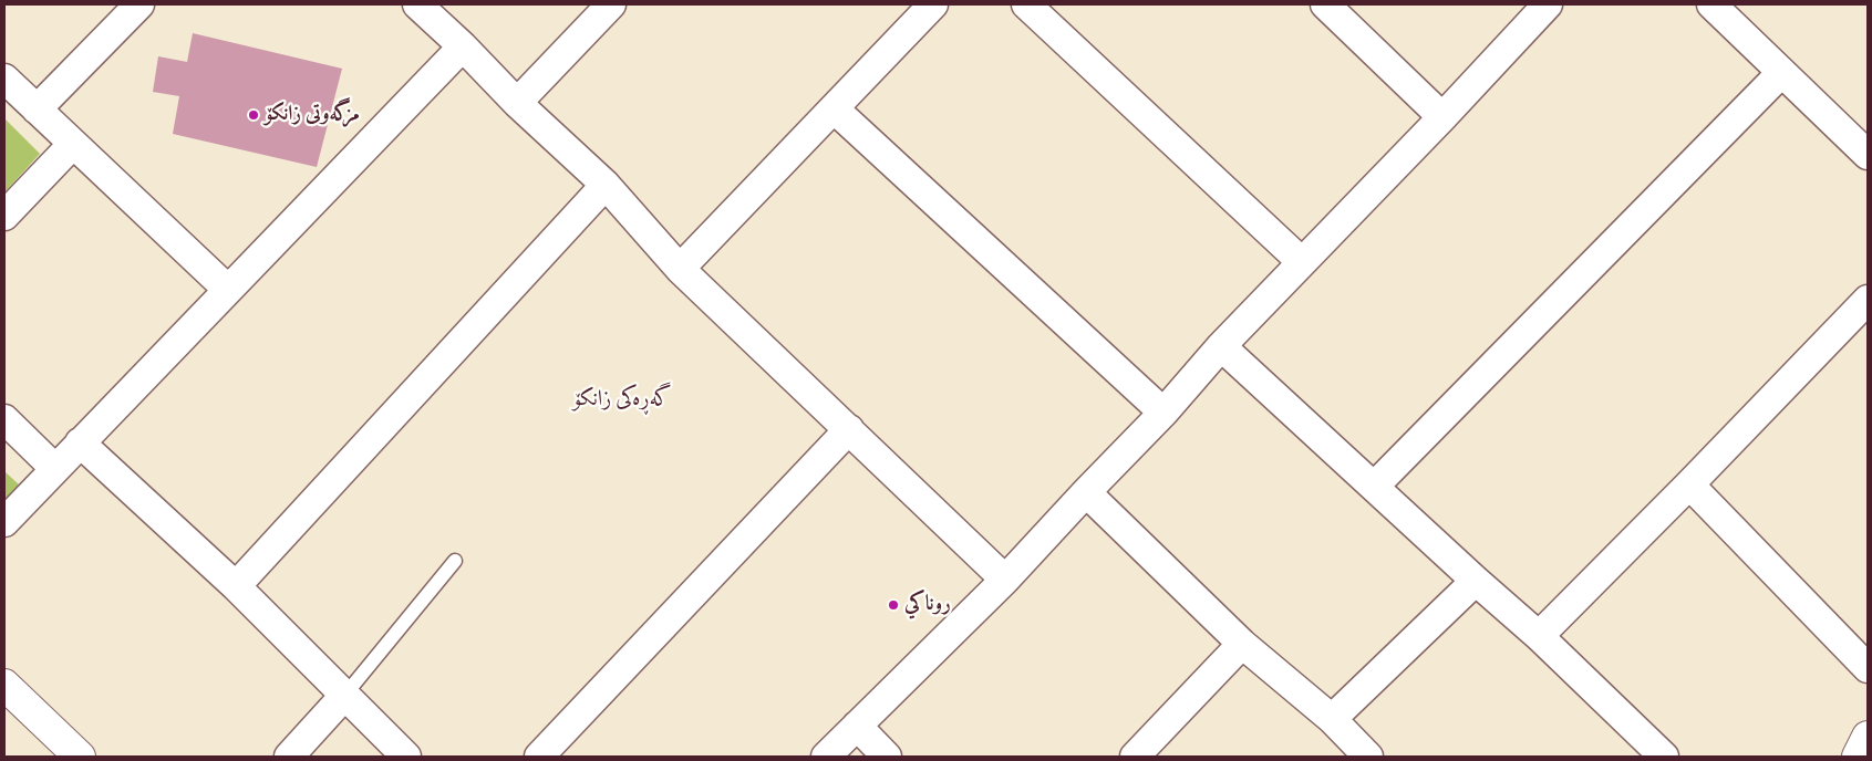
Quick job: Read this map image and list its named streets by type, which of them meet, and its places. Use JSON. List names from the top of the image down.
{
  "districts": ["گەڕەکی زانکۆ"],
  "places": ["مزگەوتی زانکۆ", "روناكي"]
}
